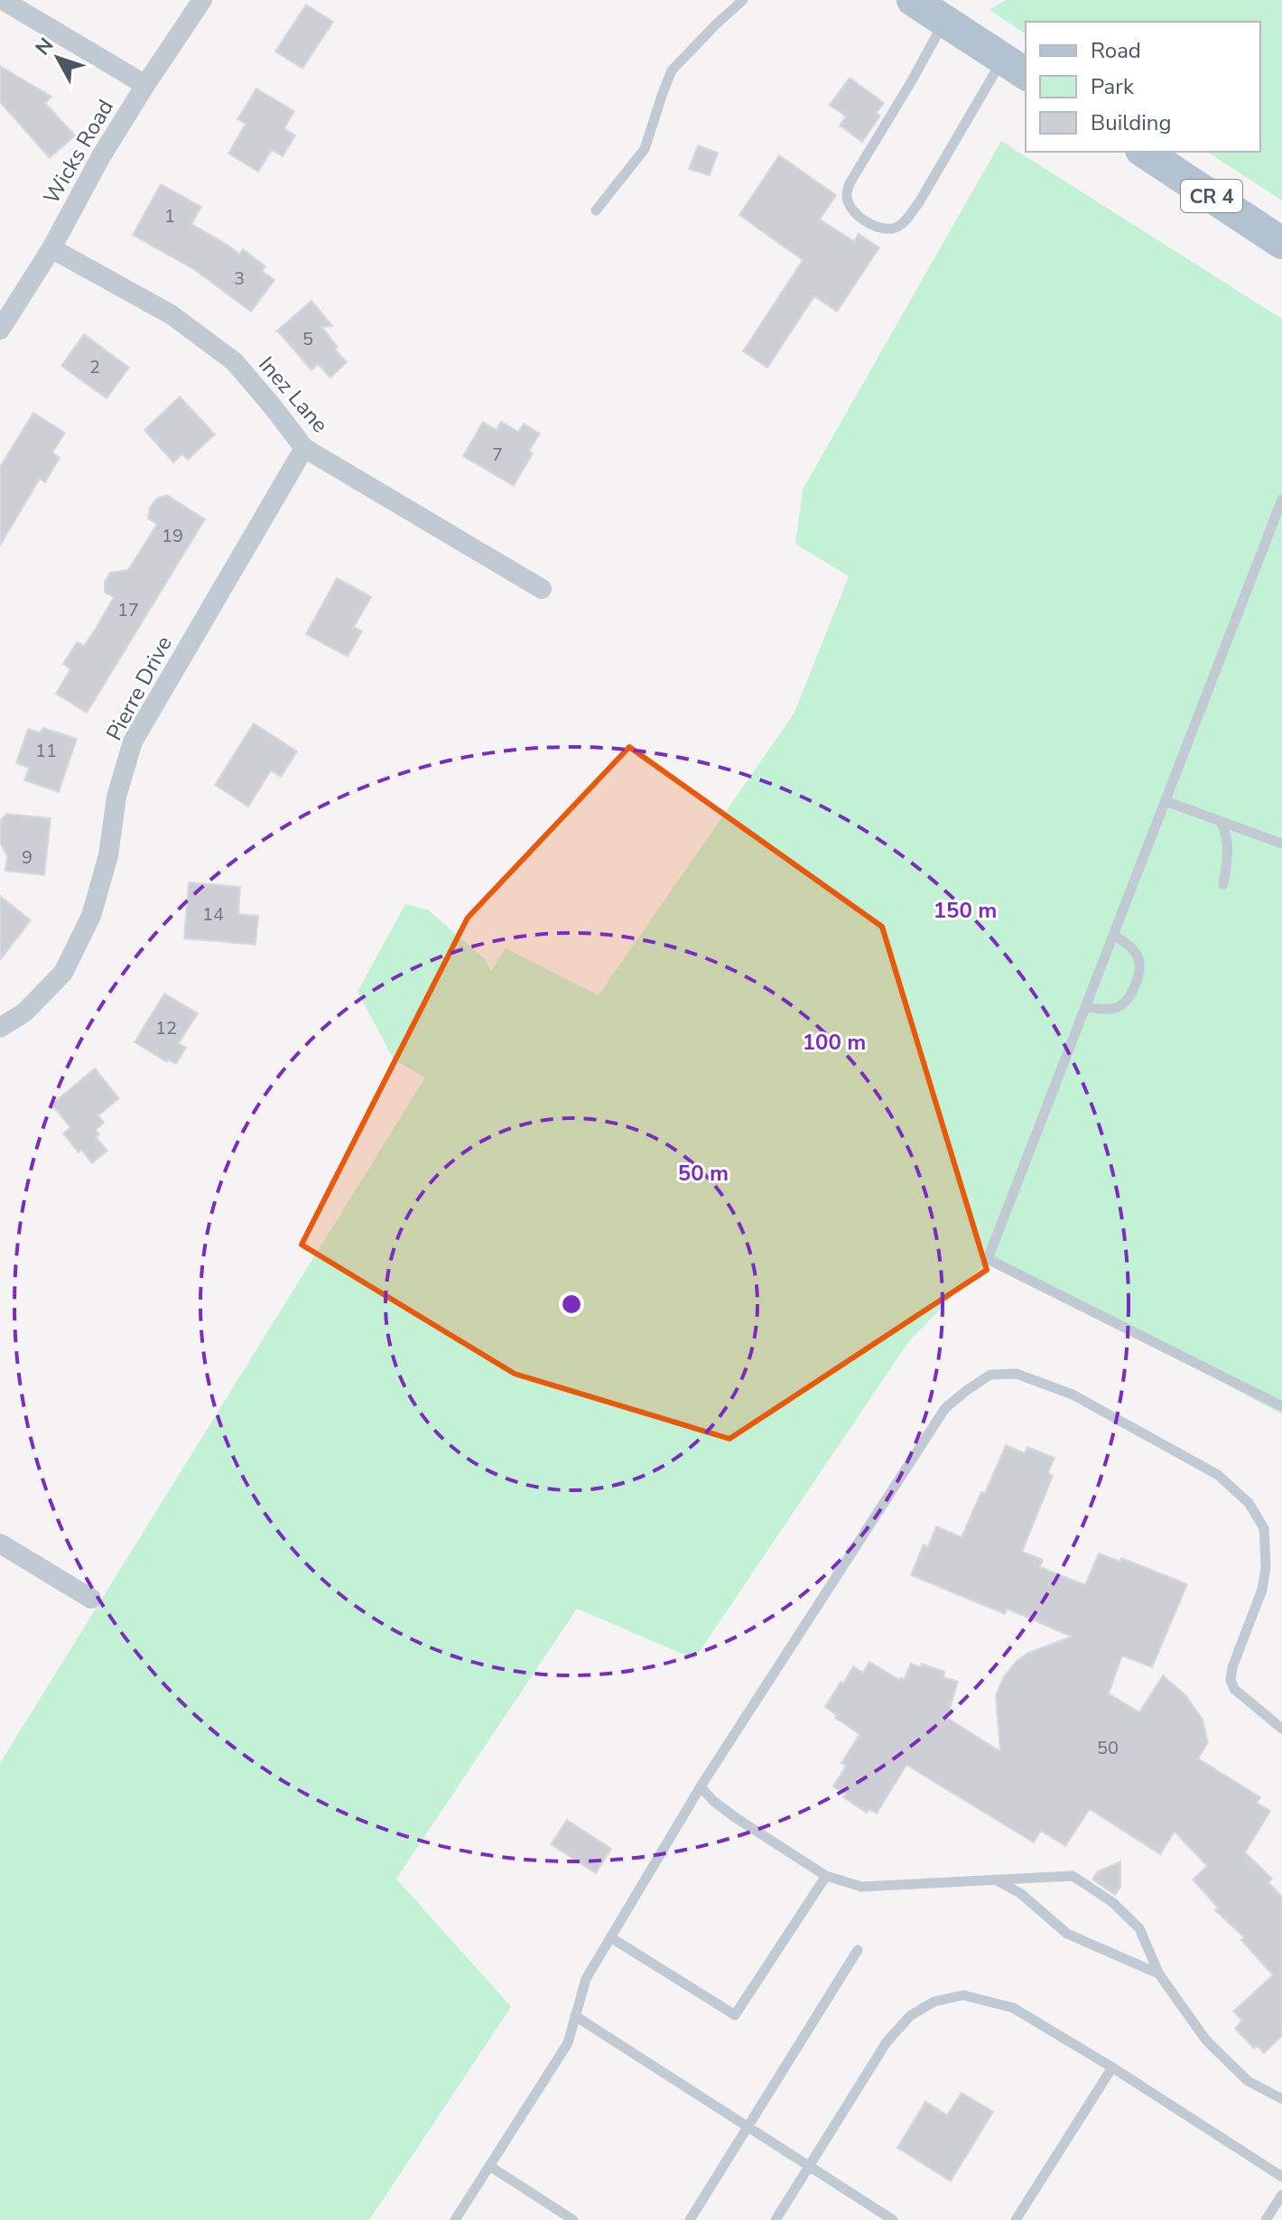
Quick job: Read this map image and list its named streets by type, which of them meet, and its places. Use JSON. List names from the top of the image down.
{
  "streets": {
    "main road": ["CR 4"],
    "street": ["Wicks Road", "Inez Lane", "Pierre Drive"]
  },
  "crossings": [
    ["Wicks Road", "Inez Lane"],
    ["Inez Lane", "Pierre Drive"]
  ],
  "house_numbers": [
    "1",
    "3",
    "5",
    "2",
    "7",
    "19",
    "17",
    "11",
    "9",
    "14",
    "12",
    "50"
  ],
  "legend": ["Road", "Park", "Building"],
  "north": "top left",
  "rings": ["150 m", "100 m", "50 m"]
}
